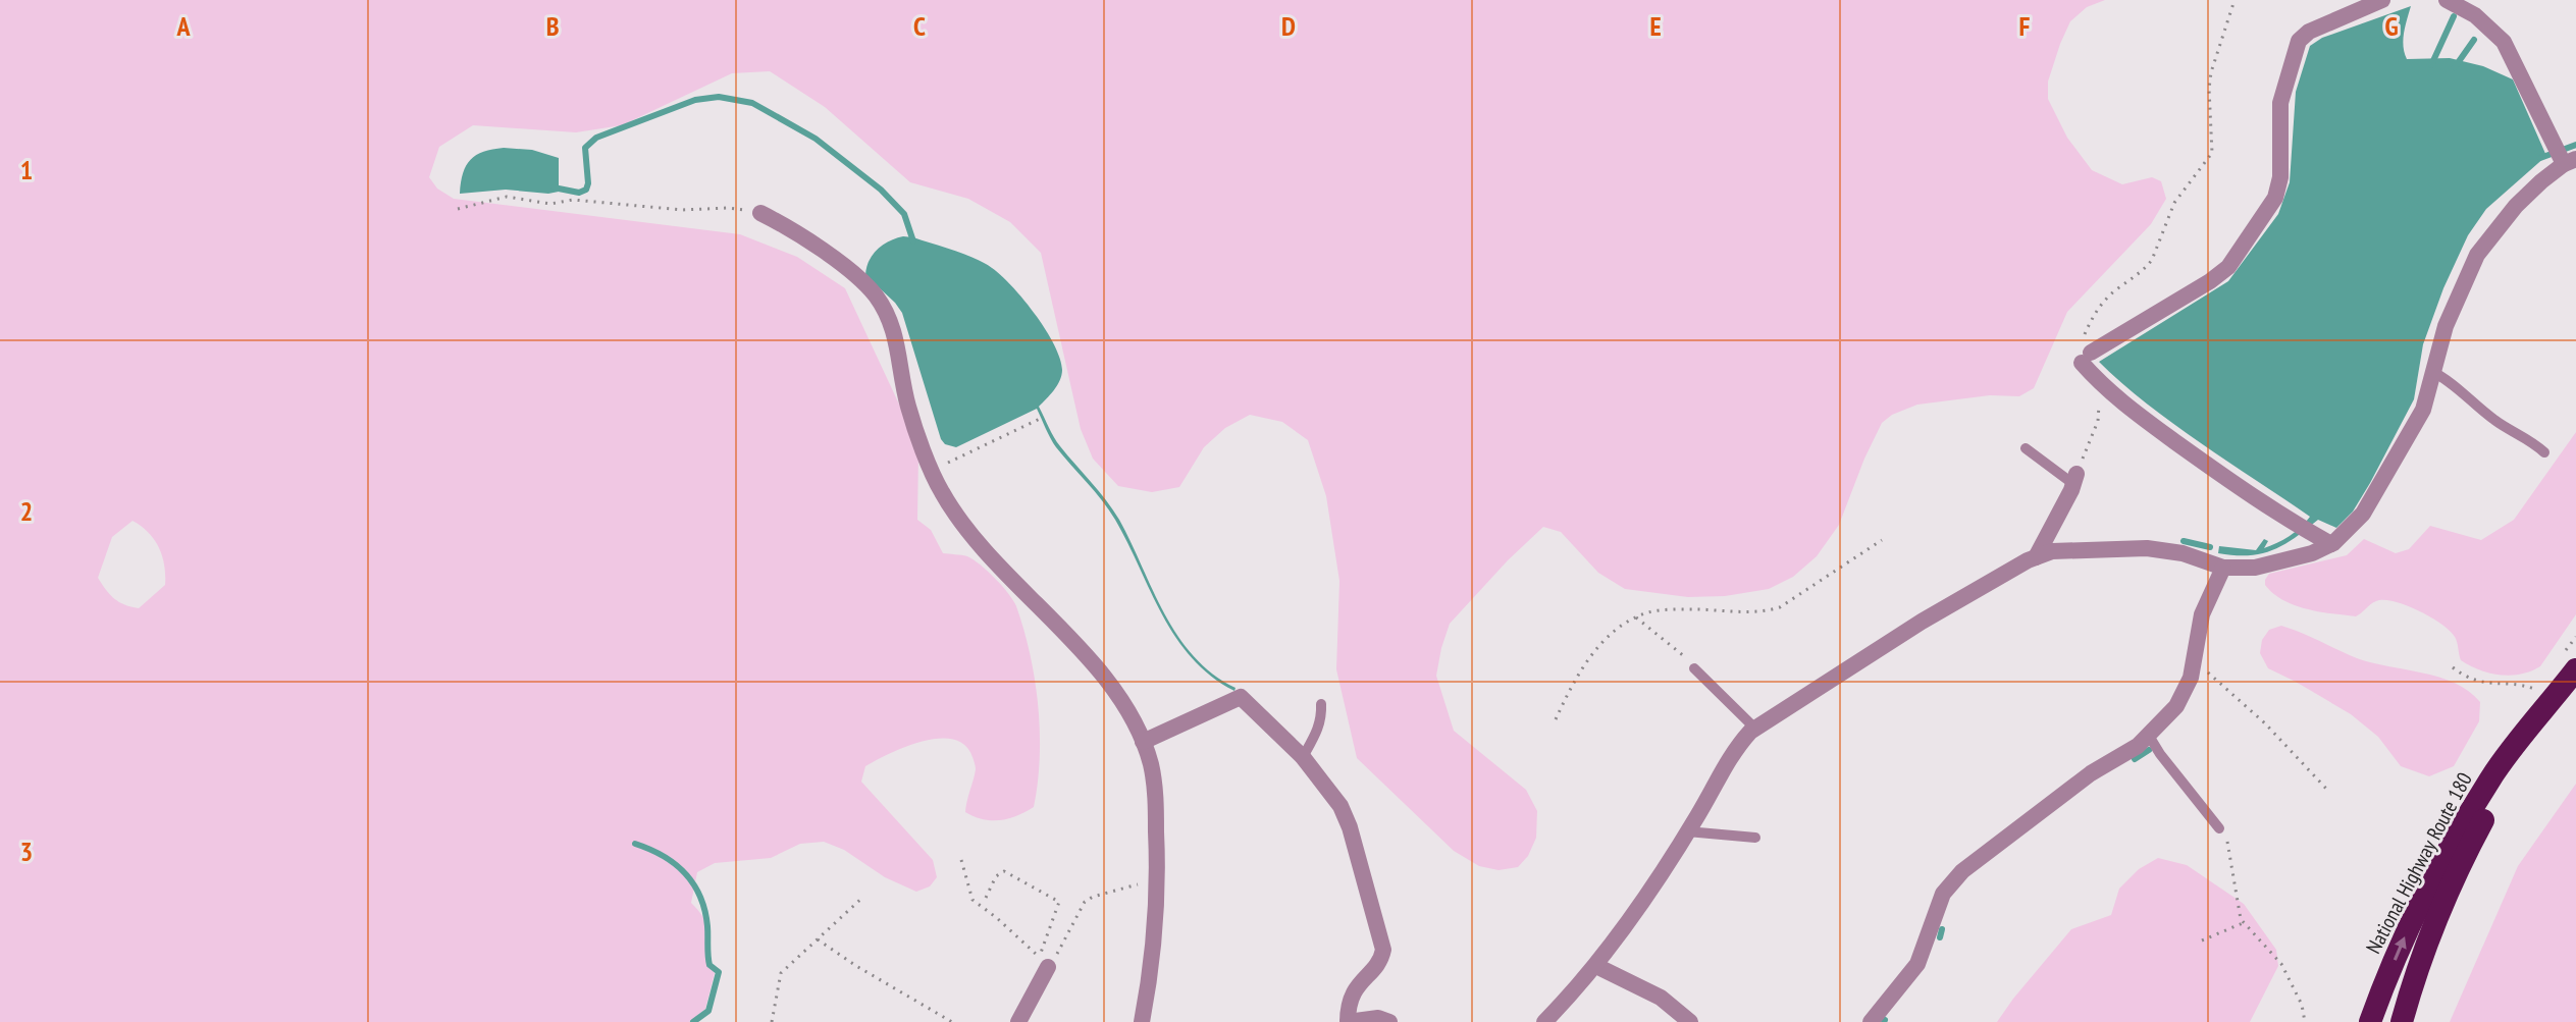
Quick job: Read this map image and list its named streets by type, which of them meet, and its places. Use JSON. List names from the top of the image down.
{
  "streets": {
    "highway": ["National Highway Route 180"]
  },
  "grid": {
    "columns": [
      "A",
      "B",
      "C",
      "D",
      "E",
      "F",
      "G"
    ],
    "rows": ["1", "2", "3"]
  }
}
